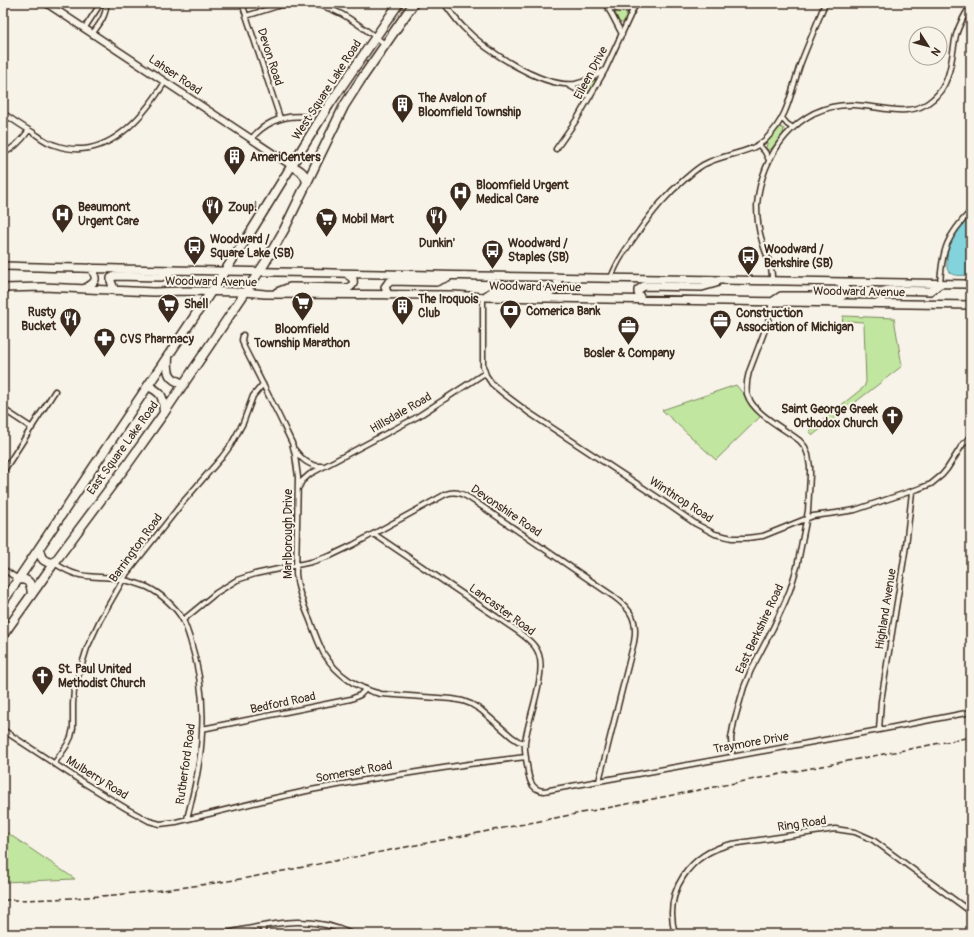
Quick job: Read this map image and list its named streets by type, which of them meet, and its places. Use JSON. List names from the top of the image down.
{
  "streets": {
    "highway": ["West Square Lake Road", "East Square Lake Road"],
    "main road": ["Woodward Avenue"],
    "street": [
      "Devon Road",
      "Eileen Drive",
      "Lahser Road",
      "Hillsdale Road",
      "Winthrop Road",
      "Devonshire Road",
      "Marlborough Drive",
      "Barrington Road",
      "Highland Avenue",
      "Lancaster Road",
      "East Berkshire Road",
      "Bedford Road",
      "Traymore Drive",
      "Rutherford Road",
      "Somerset Road",
      "Mulberry Road",
      "Ring Road"
    ]
  },
  "crossings": [
    ["Lahser Road", "West Square Lake Road"],
    ["West Square Lake Road", "Woodward Avenue"],
    ["West Square Lake Road", "East Square Lake Road"],
    ["Woodward Avenue", "East Square Lake Road"],
    ["Woodward Avenue", "East Berkshire Road"],
    ["Hillsdale Road", "Winthrop Road"],
    ["Hillsdale Road", "Marlborough Drive"],
    ["East Square Lake Road", "Rutherford Road"],
    ["Winthrop Road", "Highland Avenue"],
    ["Winthrop Road", "East Berkshire Road"],
    ["Devonshire Road", "Marlborough Drive"],
    ["Devonshire Road", "Lancaster Road"],
    ["Devonshire Road", "Traymore Drive"],
    ["Devonshire Road", "Rutherford Road"],
    ["Marlborough Drive", "Barrington Road"],
    ["Marlborough Drive", "Lancaster Road"],
    ["Marlborough Drive", "Bedford Road"],
    ["Barrington Road", "Rutherford Road"],
    ["Barrington Road", "Mulberry Road"],
    ["Highland Avenue", "Traymore Drive"],
    ["Lancaster Road", "Traymore Drive"],
    ["Lancaster Road", "Somerset Road"],
    ["East Berkshire Road", "Traymore Drive"],
    ["Bedford Road", "Rutherford Road"],
    ["Rutherford Road", "Somerset Road"],
    ["Rutherford Road", "Mulberry Road"],
    ["Somerset Road", "Mulberry Road"]
  ],
  "places": {
    "building": ["The Avalon of Bloomfield Township", "AmeriCenters", "The Iroquois Club"],
    "hospital": ["Bloomfield Urgent Medical Care", "Beaumont Urgent Care"],
    "restaurant": ["Zoup!", "Dunkin'", "Rusty Bucket"],
    "supermarket": ["Mobil Mart", "Bloomfield Township Marathon", "Shell"],
    "bus stop": ["Woodward / Square Lake (SB)", "Woodward / Staples (SB)", "Woodward / Berkshire (SB)"],
    "bank": ["Comerica Bank"],
    "office": ["Construction Association of Michigan", "Bosler & Company"],
    "pharmacy": ["CVS Pharmacy"],
    "church": ["Saint George Greek Orthodox Church", "St. Paul United Methodist Church"]
  },
  "north": "bottom right"
}
